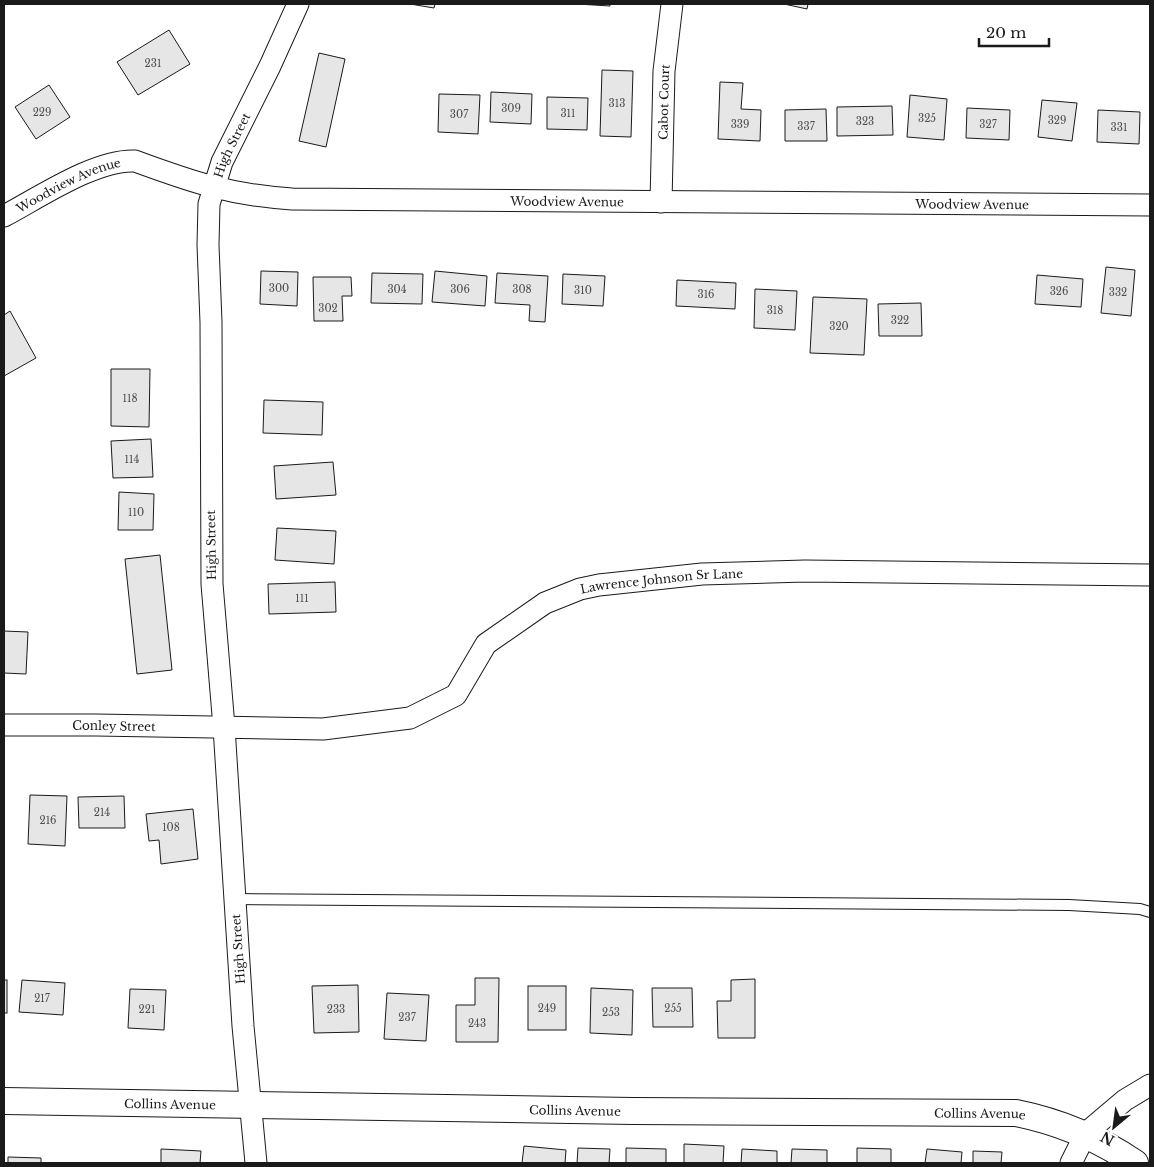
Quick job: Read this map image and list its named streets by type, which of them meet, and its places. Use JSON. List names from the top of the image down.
{
  "streets": {
    "street": [
      "Cabot Court",
      "High Street",
      "Woodview Avenue",
      "Lawrence Johnson Sr Lane",
      "Conley Street",
      "Collins Avenue"
    ]
  },
  "crossings": [
    ["Cabot Court", "Woodview Avenue"],
    ["High Street", "Woodview Avenue"],
    ["High Street", "Lawrence Johnson Sr Lane"],
    ["High Street", "Conley Street"],
    ["High Street", "Collins Avenue"],
    ["Lawrence Johnson Sr Lane", "Conley Street"]
  ],
  "house_numbers": [
    "231",
    "313",
    "309",
    "229",
    "311",
    "307",
    "325",
    "329",
    "323",
    "339",
    "327",
    "337",
    "331",
    "300",
    "304",
    "306",
    "308",
    "310",
    "326",
    "332",
    "316",
    "302",
    "318",
    "322",
    "320",
    "118",
    "114",
    "110",
    "111",
    "214",
    "216",
    "108",
    "217",
    "249",
    "255",
    "221",
    "233",
    "253",
    "237",
    "243"
  ],
  "scale_bar": "20 m",
  "north": "bottom left"
}
